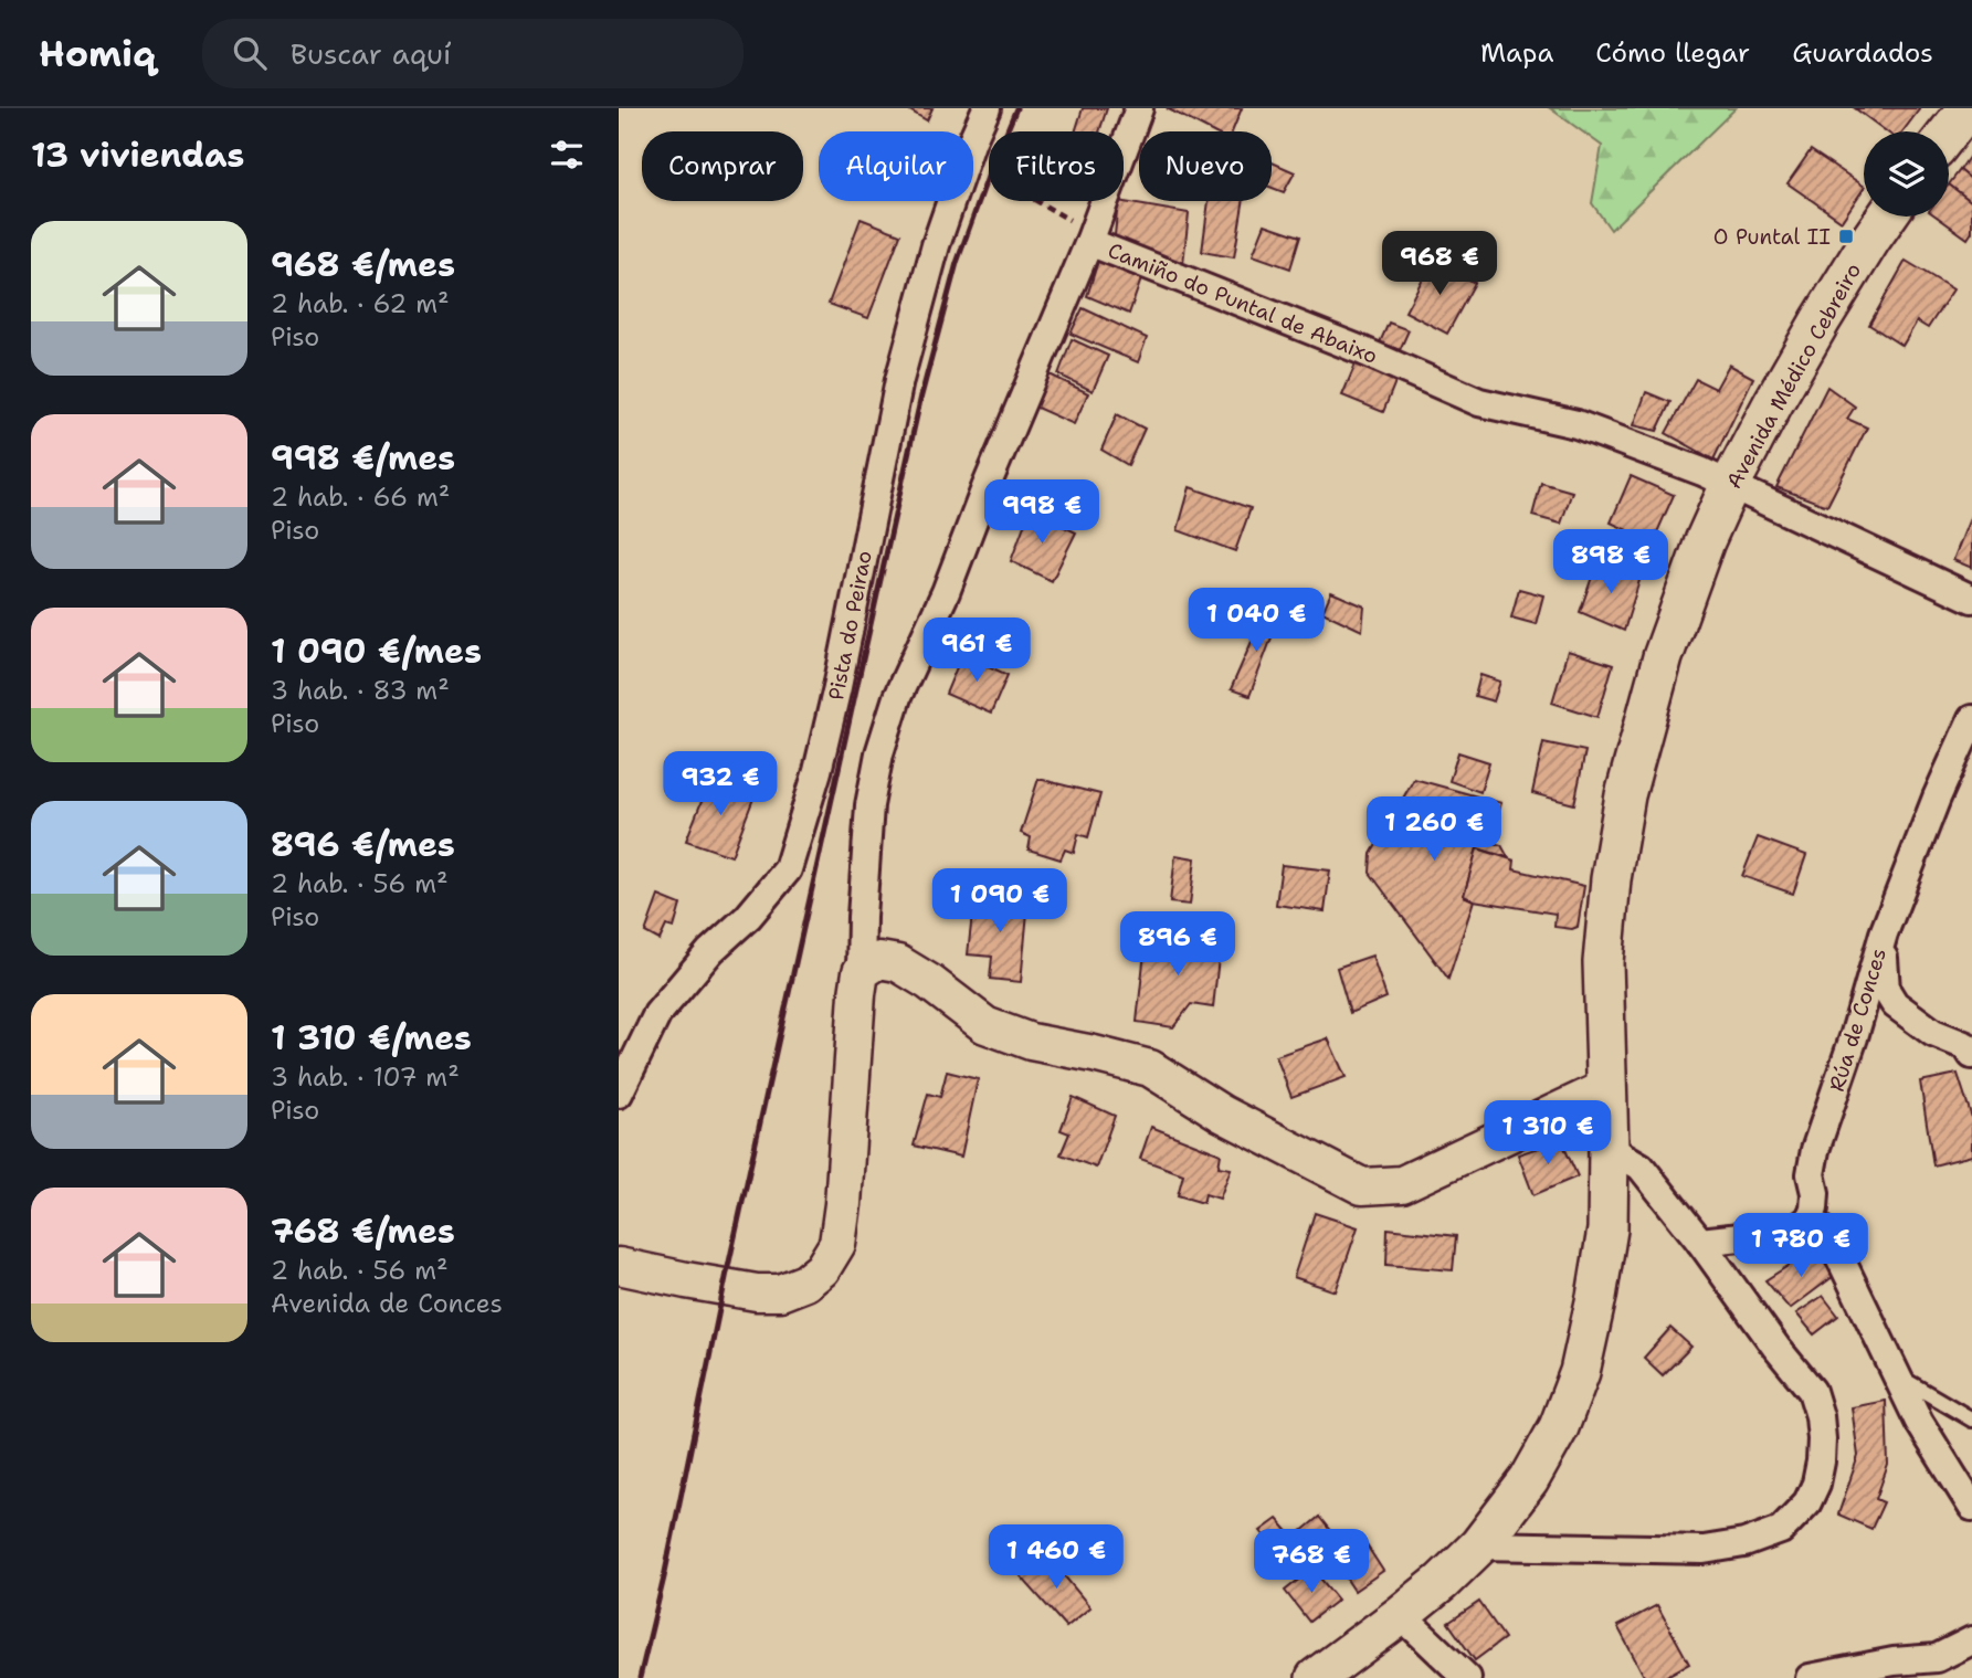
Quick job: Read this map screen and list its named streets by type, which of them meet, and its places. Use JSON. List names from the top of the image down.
{
  "streets": {
    "main road": ["Avenida Médico Cebreiro"],
    "street": ["Camiño do Puntal de Abaixo", "Pista do Peirao", "Rúa de Conces"]
  },
  "crossings": [
    ["Camiño do Puntal de Abaixo", "Avenida Médico Cebreiro"]
  ],
  "places": {
    "transit": ["O Puntal II"]
  },
  "page": {
    "header": "Homiq",
    "search": "Buscar aquí",
    "nav": ["Mapa", "Cómo llegar", "Guardados"],
    "heading": "13 viviendas",
    "chip": [
      "Comprar",
      "Alquilar",
      "Filtros",
      "Nuevo"
    ],
    "list": [
      {
        "name": "968 €/mes",
        "note": "2 hab. · 62 m² · Piso"
      },
      {
        "name": "998 €/mes",
        "note": "2 hab. · 66 m² · Piso"
      },
      {
        "name": "1 090 €/mes",
        "note": "3 hab. · 83 m² · Piso"
      },
      {
        "name": "896 €/mes",
        "note": "2 hab. · 56 m² · Piso"
      },
      {
        "name": "1 310 €/mes",
        "note": "3 hab. · 107 m² · Piso"
      },
      {
        "name": "768 €/mes",
        "note": "2 hab. · 56 m² · Avenida de Conces"
      }
    ],
    "price": [
      "968 €",
      "998 €",
      "898 €",
      "1 040 €",
      "961 €",
      "932 €",
      "1 260 €",
      "1 090 €",
      "896 €",
      "1 310 €",
      "1 780 €",
      "1 460 €",
      "768 €"
    ]
  }
}
